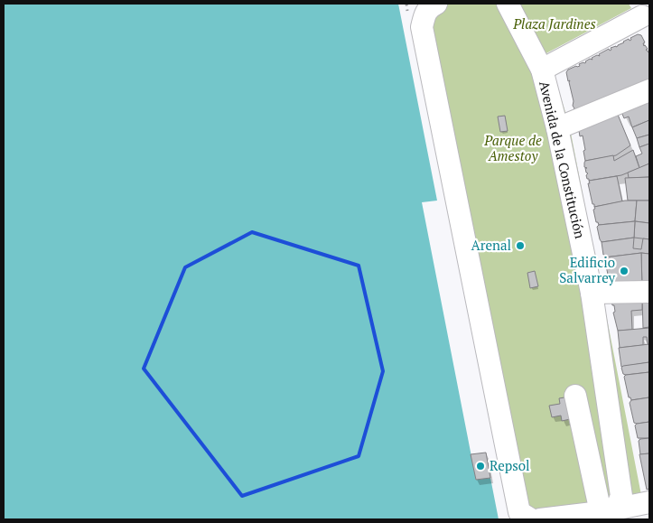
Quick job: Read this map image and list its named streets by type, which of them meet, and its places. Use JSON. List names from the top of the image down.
{
  "streets": {
    "street": ["Avenida de la Constitución"]
  },
  "parks": ["Plaza Jardines", "Parque de Amestoy"],
  "places": ["Arenal", "Edificio Salvarrey", "Repsol"]
}
